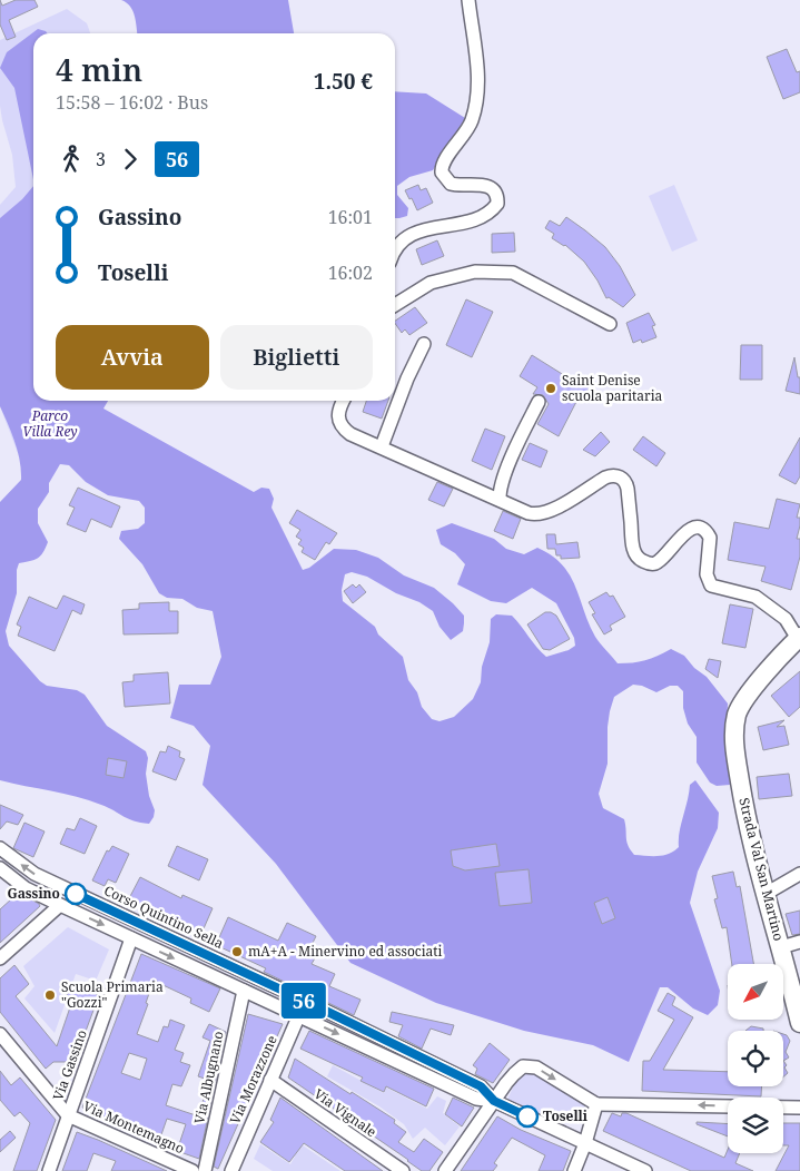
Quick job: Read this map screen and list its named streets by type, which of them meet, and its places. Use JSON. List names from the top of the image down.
{
  "streets": {
    "street": [
      "Strada Val San Martino",
      "Corso Quintino Sella",
      "Via Gassino",
      "Via Albugnano",
      "Via Morazzone",
      "Via Vignale",
      "Via Montemagno"
    ]
  },
  "crossings": [
    ["Corso Quintino Sella", "Via Gassino"],
    ["Corso Quintino Sella", "Via Albugnano"],
    ["Corso Quintino Sella", "Via Morazzone"],
    ["Via Gassino", "Via Montemagno"],
    ["Via Morazzone", "Via Vignale"]
  ],
  "parks": ["Parco Villa Rey"],
  "places": [
    "Saint Denise scuola paritaria",
    "Gassino",
    "mA+A - Minervino ed associati",
    "Scuola Primaria \"Gozzi\"",
    "Toselli"
  ],
  "lines": ["bus line 56"],
  "north": "bottom left",
  "page": {
    "on_map": "56",
    "heading": ["4 min", "15:58 – 16:02 · Bus", "1.50 €"],
    "legs": ["3", "56"],
    "list": [
      {
        "name": "Gassino",
        "value": "16:01"
      },
      {
        "name": "Toselli",
        "value": "16:02"
      }
    ],
    "buttons": ["Avvia", "Biglietti"]
  }
}
